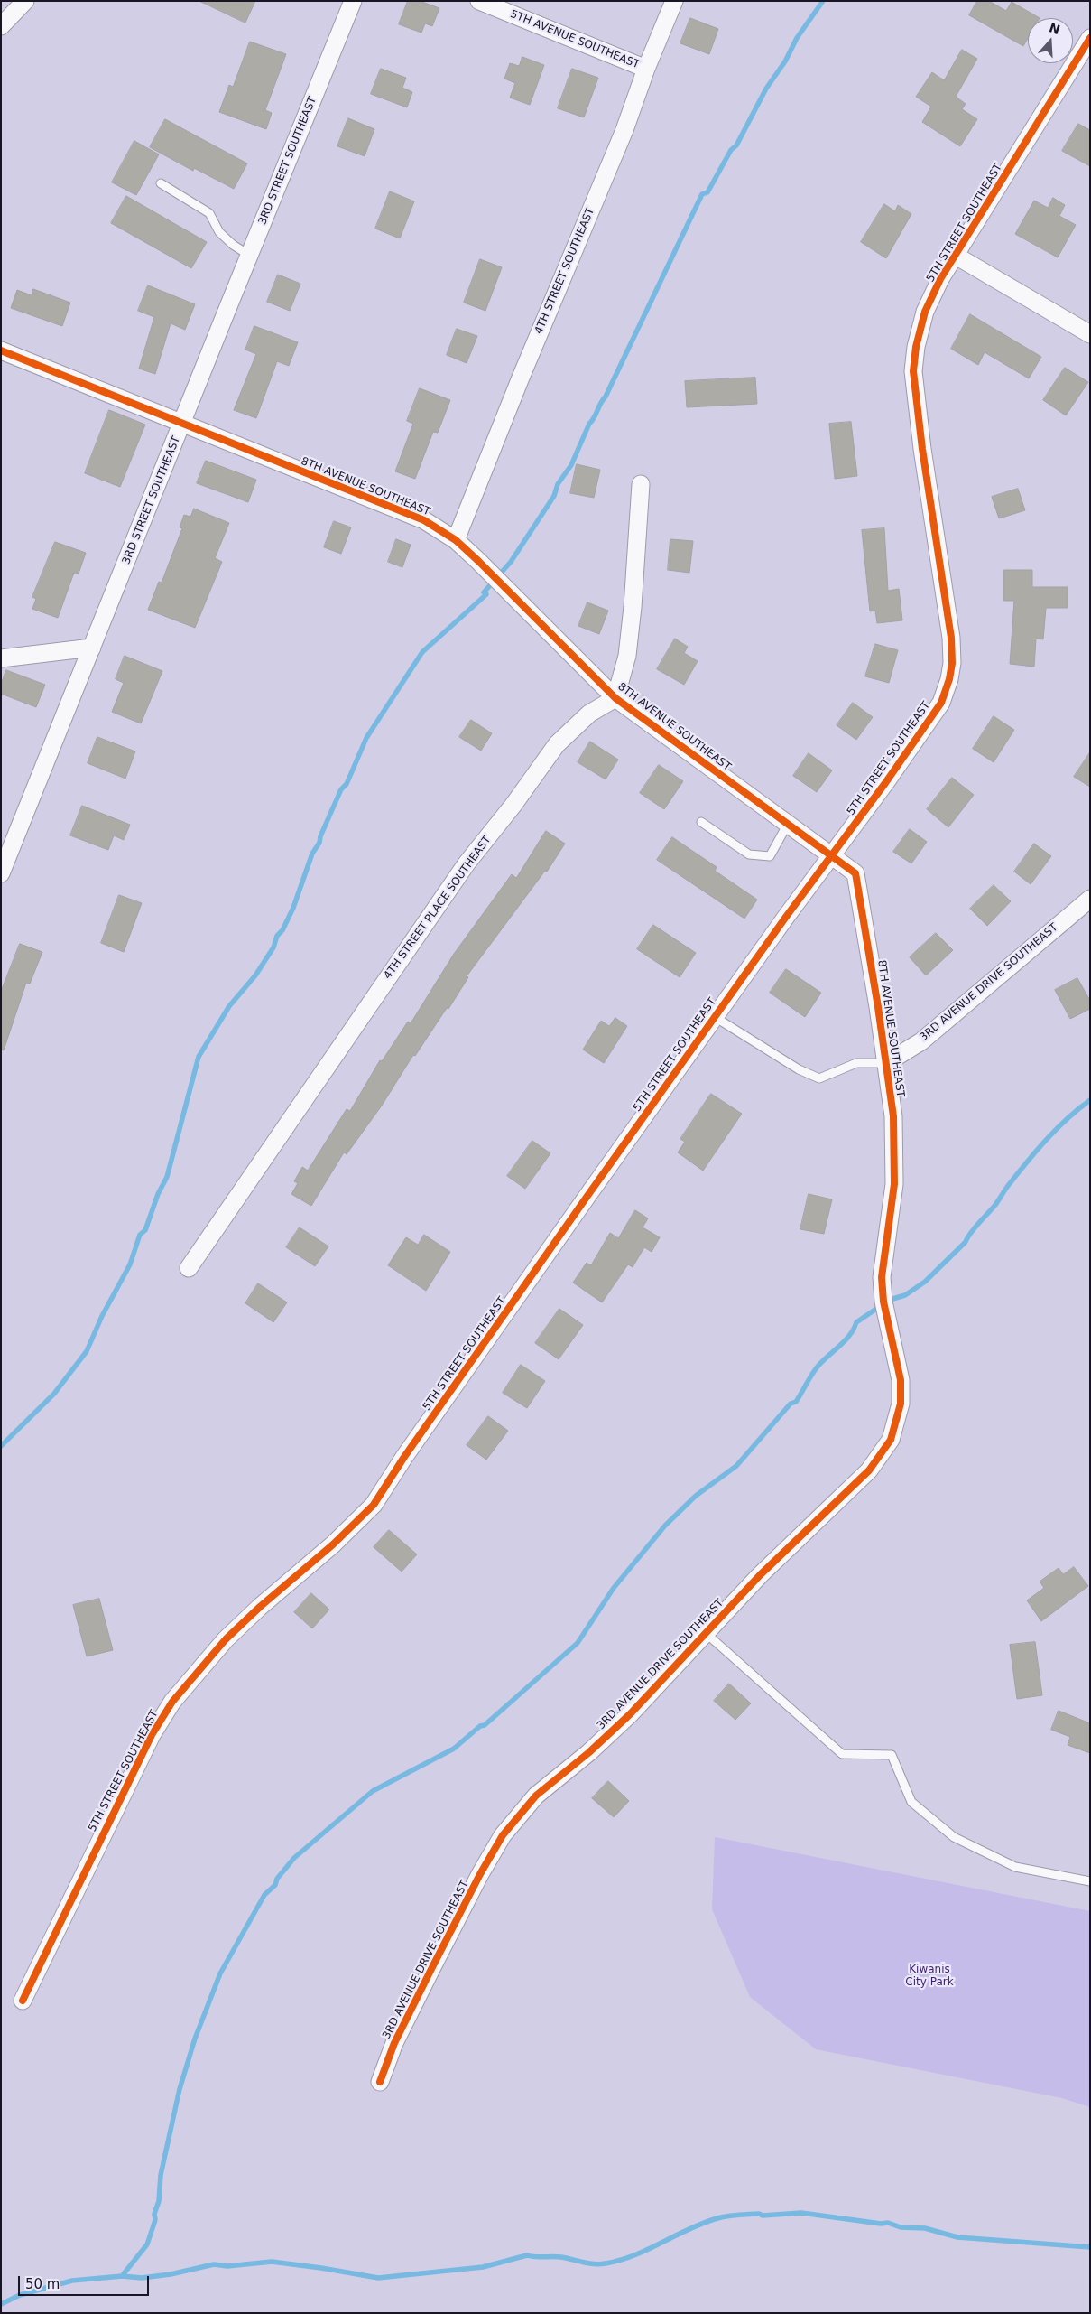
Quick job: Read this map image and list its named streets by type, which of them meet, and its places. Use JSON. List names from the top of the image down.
{
  "streets": {
    "street": [
      "5TH AVENUE SOUTHEAST",
      "3RD STREET SOUTHEAST",
      "5TH STREET SOUTHEAST",
      "4TH STREET SOUTHEAST",
      "8TH AVENUE SOUTHEAST",
      "4TH STREET PLACE SOUTHEAST",
      "3RD AVENUE DRIVE SOUTHEAST"
    ]
  },
  "crossings": [
    ["5TH AVENUE SOUTHEAST", "4TH STREET SOUTHEAST"],
    ["3RD STREET SOUTHEAST", "8TH AVENUE SOUTHEAST"],
    ["5TH STREET SOUTHEAST", "8TH AVENUE SOUTHEAST"],
    ["4TH STREET SOUTHEAST", "8TH AVENUE SOUTHEAST"],
    ["8TH AVENUE SOUTHEAST", "4TH STREET PLACE SOUTHEAST"],
    ["8TH AVENUE SOUTHEAST", "3RD AVENUE DRIVE SOUTHEAST"]
  ],
  "parks": ["Kiwanis City Park"],
  "scale_bar": "50 m",
  "north": "top"
}
